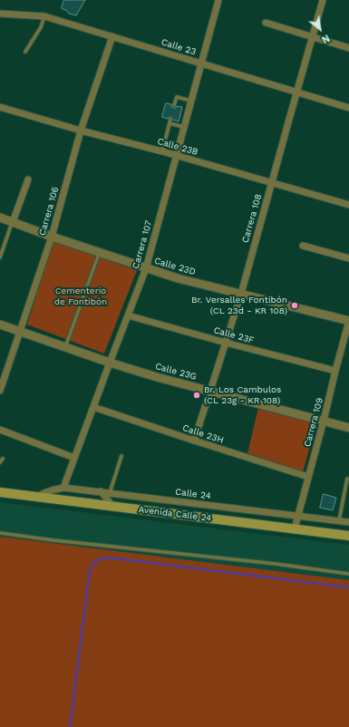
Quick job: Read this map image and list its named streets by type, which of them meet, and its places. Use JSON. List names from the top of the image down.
{
  "streets": {
    "main road": ["Avenida Calle 24"],
    "street": [
      "Calle 23",
      "Calle 23B",
      "Carrera 106",
      "Carrera 108",
      "Carrera 107",
      "Calle 23D",
      "Calle 23F",
      "Calle 23G",
      "Carrera 109",
      "Calle 23H",
      "Calle 24"
    ]
  },
  "crossings": [
    ["Calle 23", "Carrera 106"],
    ["Calle 23", "Carrera 108"],
    ["Calle 23", "Carrera 107"],
    ["Calle 23B", "Carrera 106"],
    ["Calle 23B", "Carrera 108"],
    ["Calle 23B", "Carrera 107"],
    ["Carrera 106", "Calle 23D"],
    ["Carrera 106", "Calle 23G"],
    ["Carrera 108", "Calle 23D"],
    ["Carrera 108", "Calle 23F"],
    ["Carrera 108", "Calle 23G"],
    ["Carrera 108", "Calle 23H"],
    ["Carrera 107", "Calle 23D"],
    ["Carrera 107", "Calle 23F"],
    ["Carrera 107", "Calle 23G"],
    ["Carrera 107", "Calle 23H"],
    ["Carrera 107", "Calle 24"],
    ["Calle 23D", "Carrera 109"],
    ["Calle 23F", "Carrera 109"],
    ["Calle 23G", "Carrera 109"],
    ["Carrera 109", "Calle 23H"],
    ["Carrera 109", "Calle 24"],
    ["Carrera 109", "Avenida Calle 24"],
    ["Calle 24", "Avenida Calle 24"]
  ],
  "parks": ["Cementerio de Fontibón"],
  "places": ["Br. Versalles Fontibón (CL 23d - KR 108)", "Br. Los Cambulos (CL 23g - KR 108)"],
  "north": "bottom right"
}
